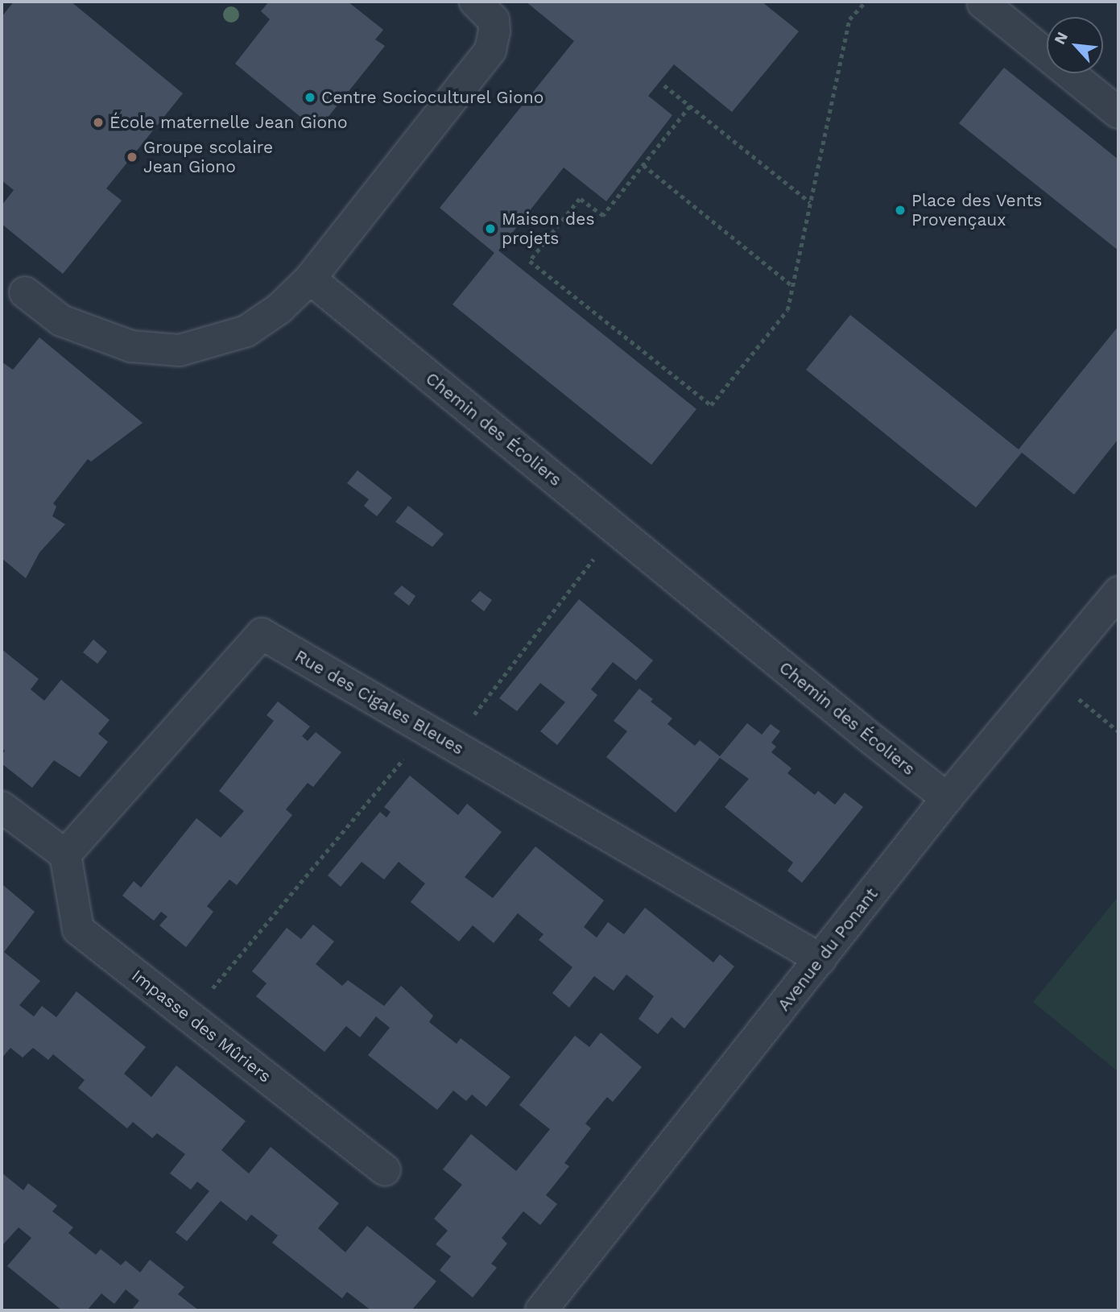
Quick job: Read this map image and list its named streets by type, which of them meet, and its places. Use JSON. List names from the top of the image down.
{
  "streets": {
    "street": [
      "Chemin des Écoliers",
      "Rue des Cigales Bleues",
      "Avenue du Ponant",
      "Impasse des Mûriers"
    ]
  },
  "crossings": [
    ["Chemin des Écoliers", "Avenue du Ponant"],
    ["Rue des Cigales Bleues", "Avenue du Ponant"],
    ["Rue des Cigales Bleues", "Impasse des Mûriers"]
  ],
  "places": [
    "Centre Socioculturel Giono",
    "École maternelle Jean Giono",
    "Groupe scolaire Jean Giono",
    "Place des Vents Provençaux",
    "Maison des projets"
  ],
  "north": "top left"
}
